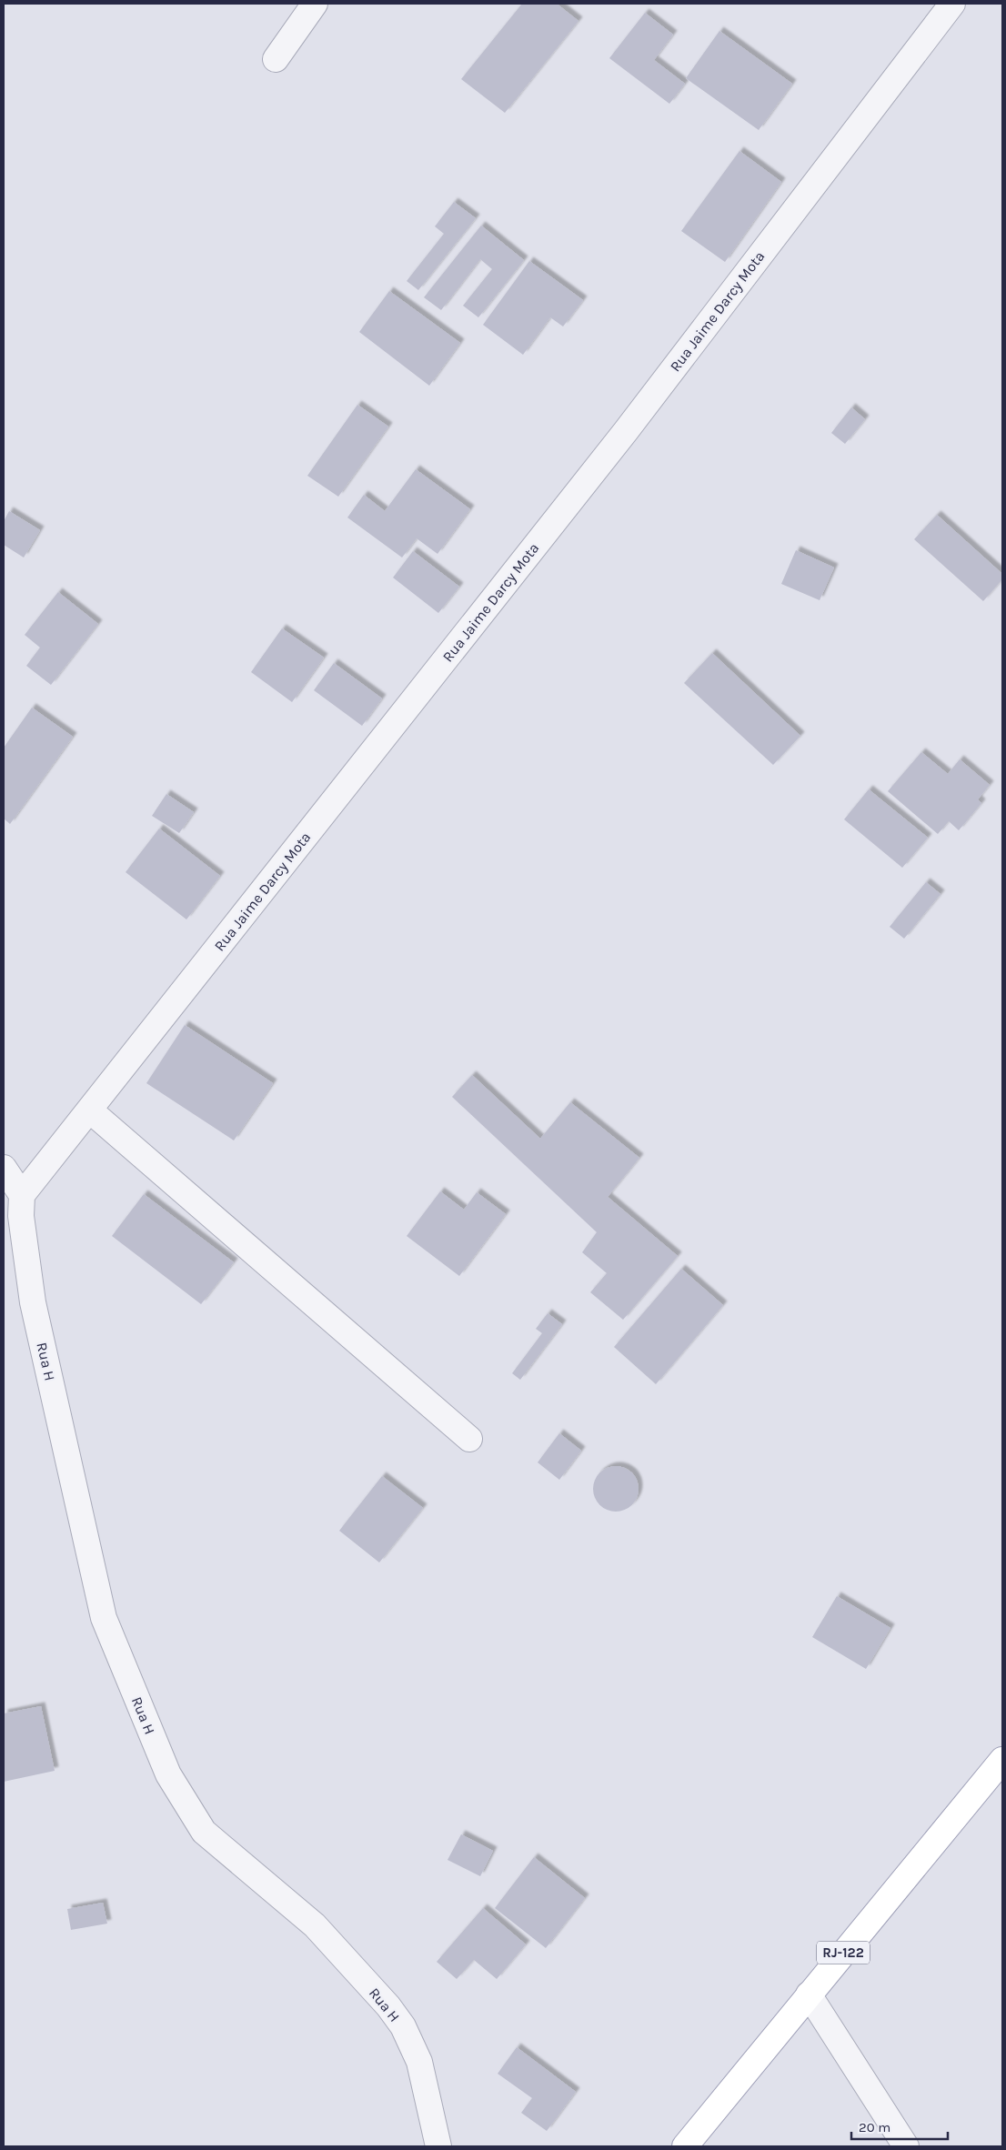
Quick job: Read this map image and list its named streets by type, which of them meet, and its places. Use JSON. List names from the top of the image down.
{
  "streets": {
    "main road": ["RJ-122"],
    "street": ["Rua Jaime Darcy Mota", "Rua H"]
  },
  "crossings": [
    ["Rua Jaime Darcy Mota", "Rua H"]
  ],
  "scale_bar": "20 m"
}
